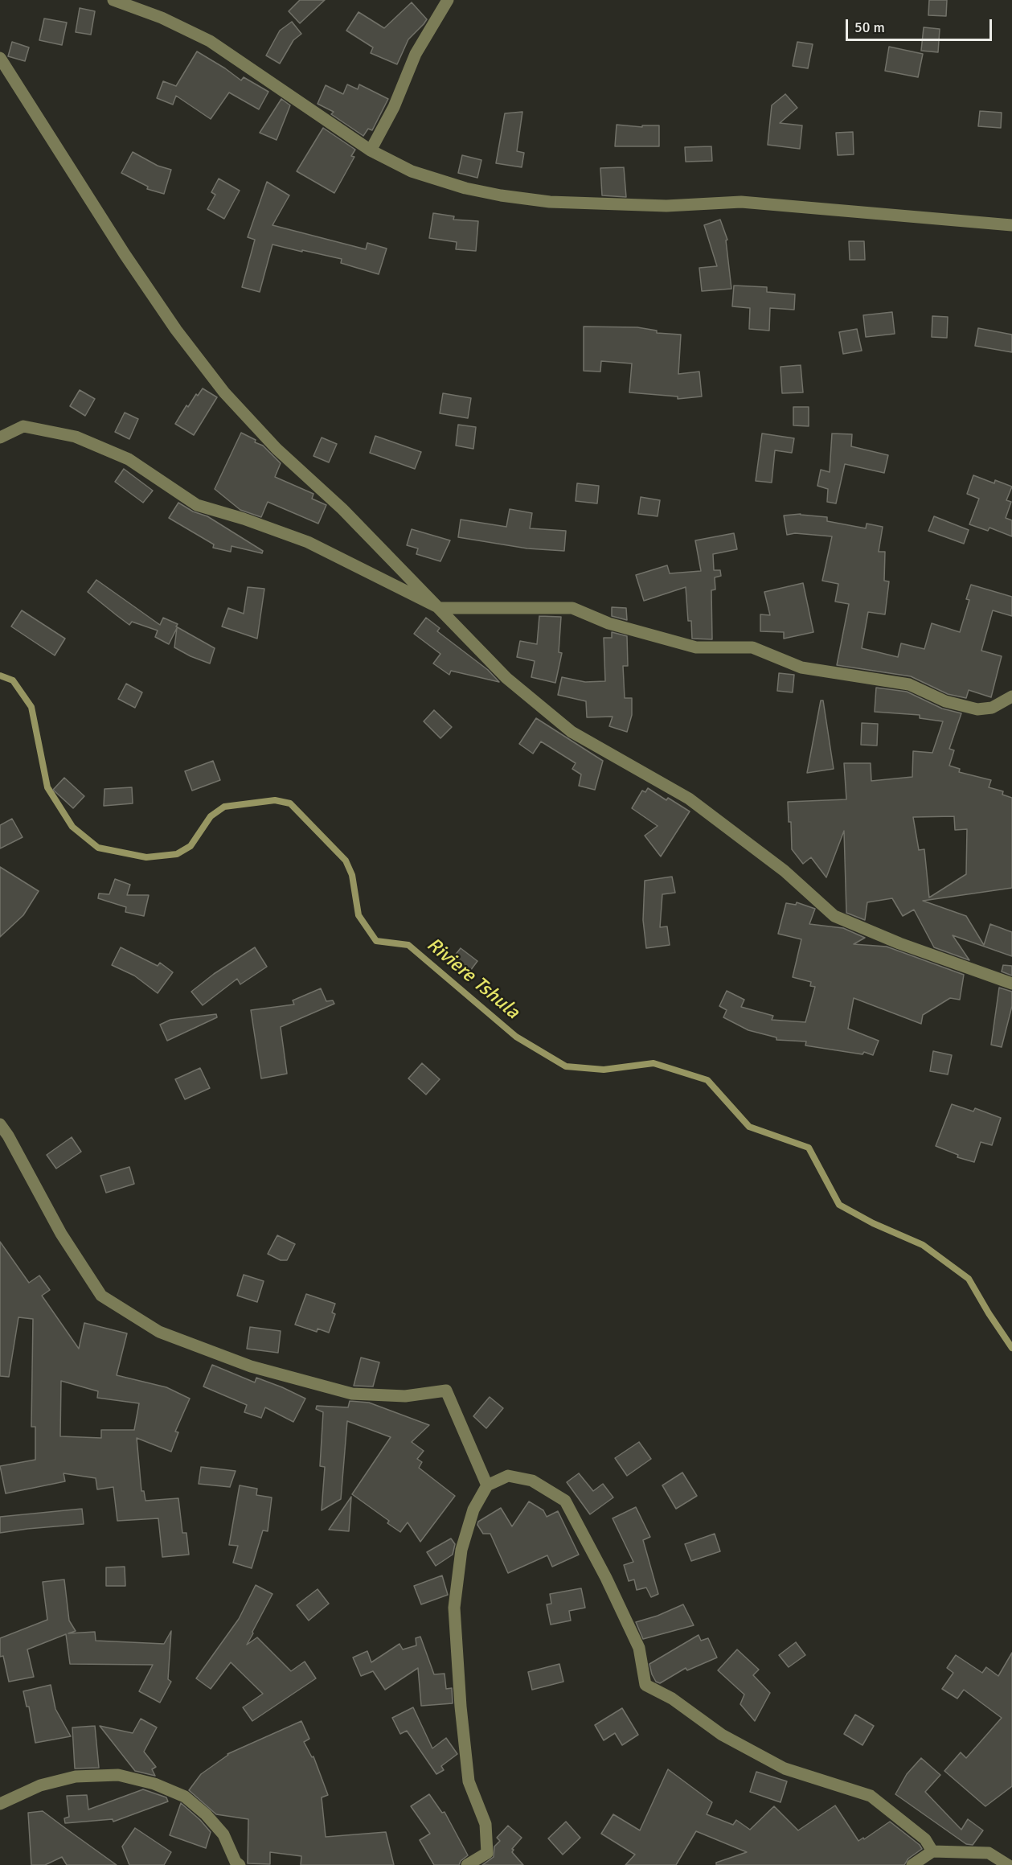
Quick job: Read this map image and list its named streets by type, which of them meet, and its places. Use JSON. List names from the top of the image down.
{
  "water": ["Riviere Tshula"],
  "scale_bar": "50 m"
}
